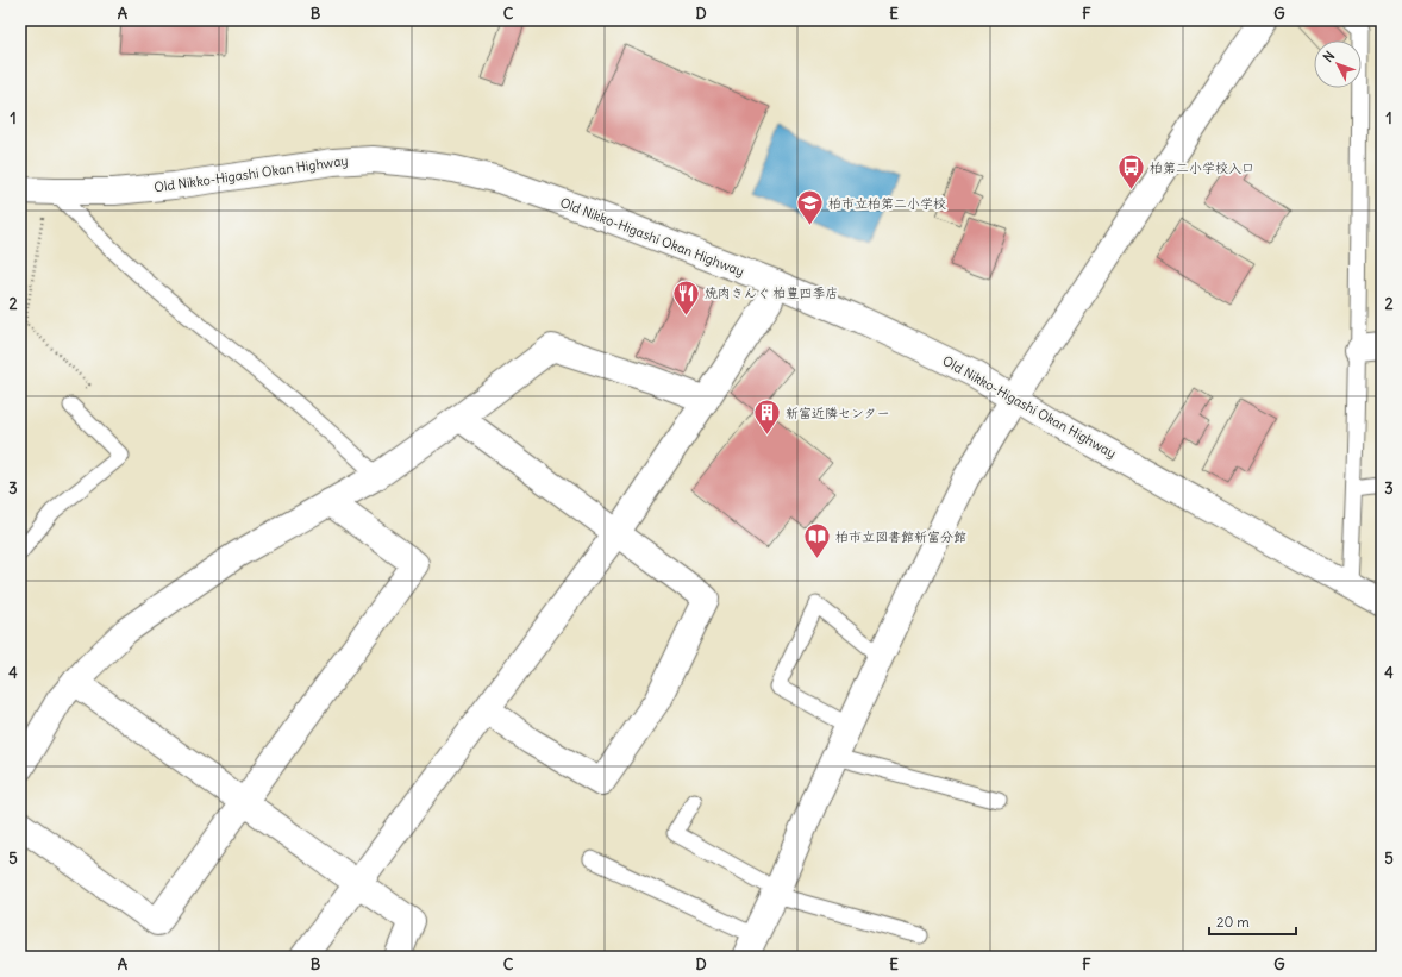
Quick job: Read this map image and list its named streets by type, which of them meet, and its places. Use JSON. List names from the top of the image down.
{
  "streets": {
    "street": ["Old Nikko-Higashi Okan Highway"]
  },
  "places": {
    "bus stop": ["柏第二小学校入口"],
    "school or university": ["柏市立柏第二小学校"],
    "restaurant": ["焼肉きんぐ 柏豊四季店"],
    "building": ["新富近隣センター"],
    "library": ["柏市立図書館新富分館"]
  },
  "scale_bar": "20 m",
  "north": "top left",
  "grid": {
    "columns": [
      "A",
      "B",
      "C",
      "D",
      "E",
      "F",
      "G"
    ],
    "rows": [
      "1",
      "2",
      "3",
      "4",
      "5"
    ]
  }
}
